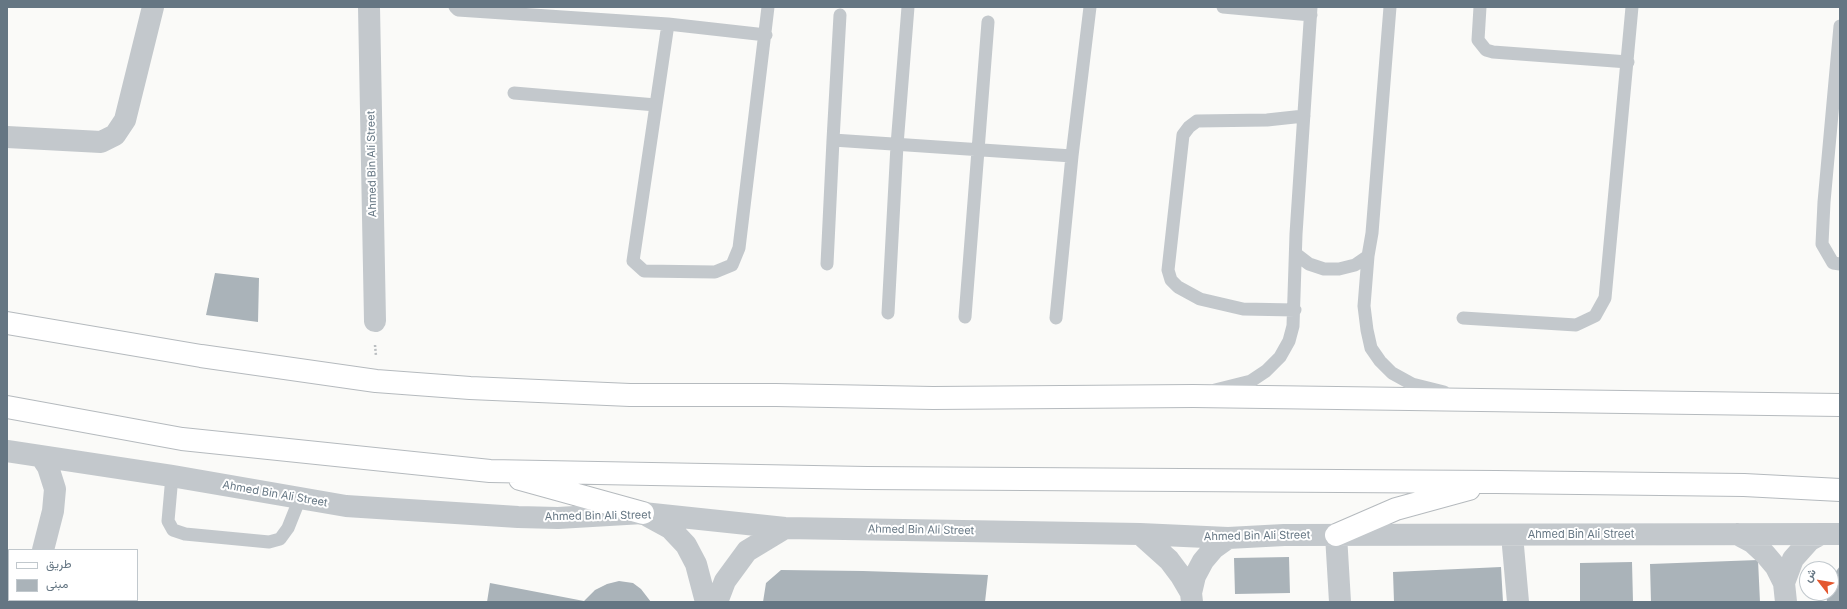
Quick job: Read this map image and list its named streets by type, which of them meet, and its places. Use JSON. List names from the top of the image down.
{
  "streets": {
    "street": ["Ahmed Bin Ali Street"]
  },
  "legend": ["طريق", "مبنى"],
  "north": "top left"
}
